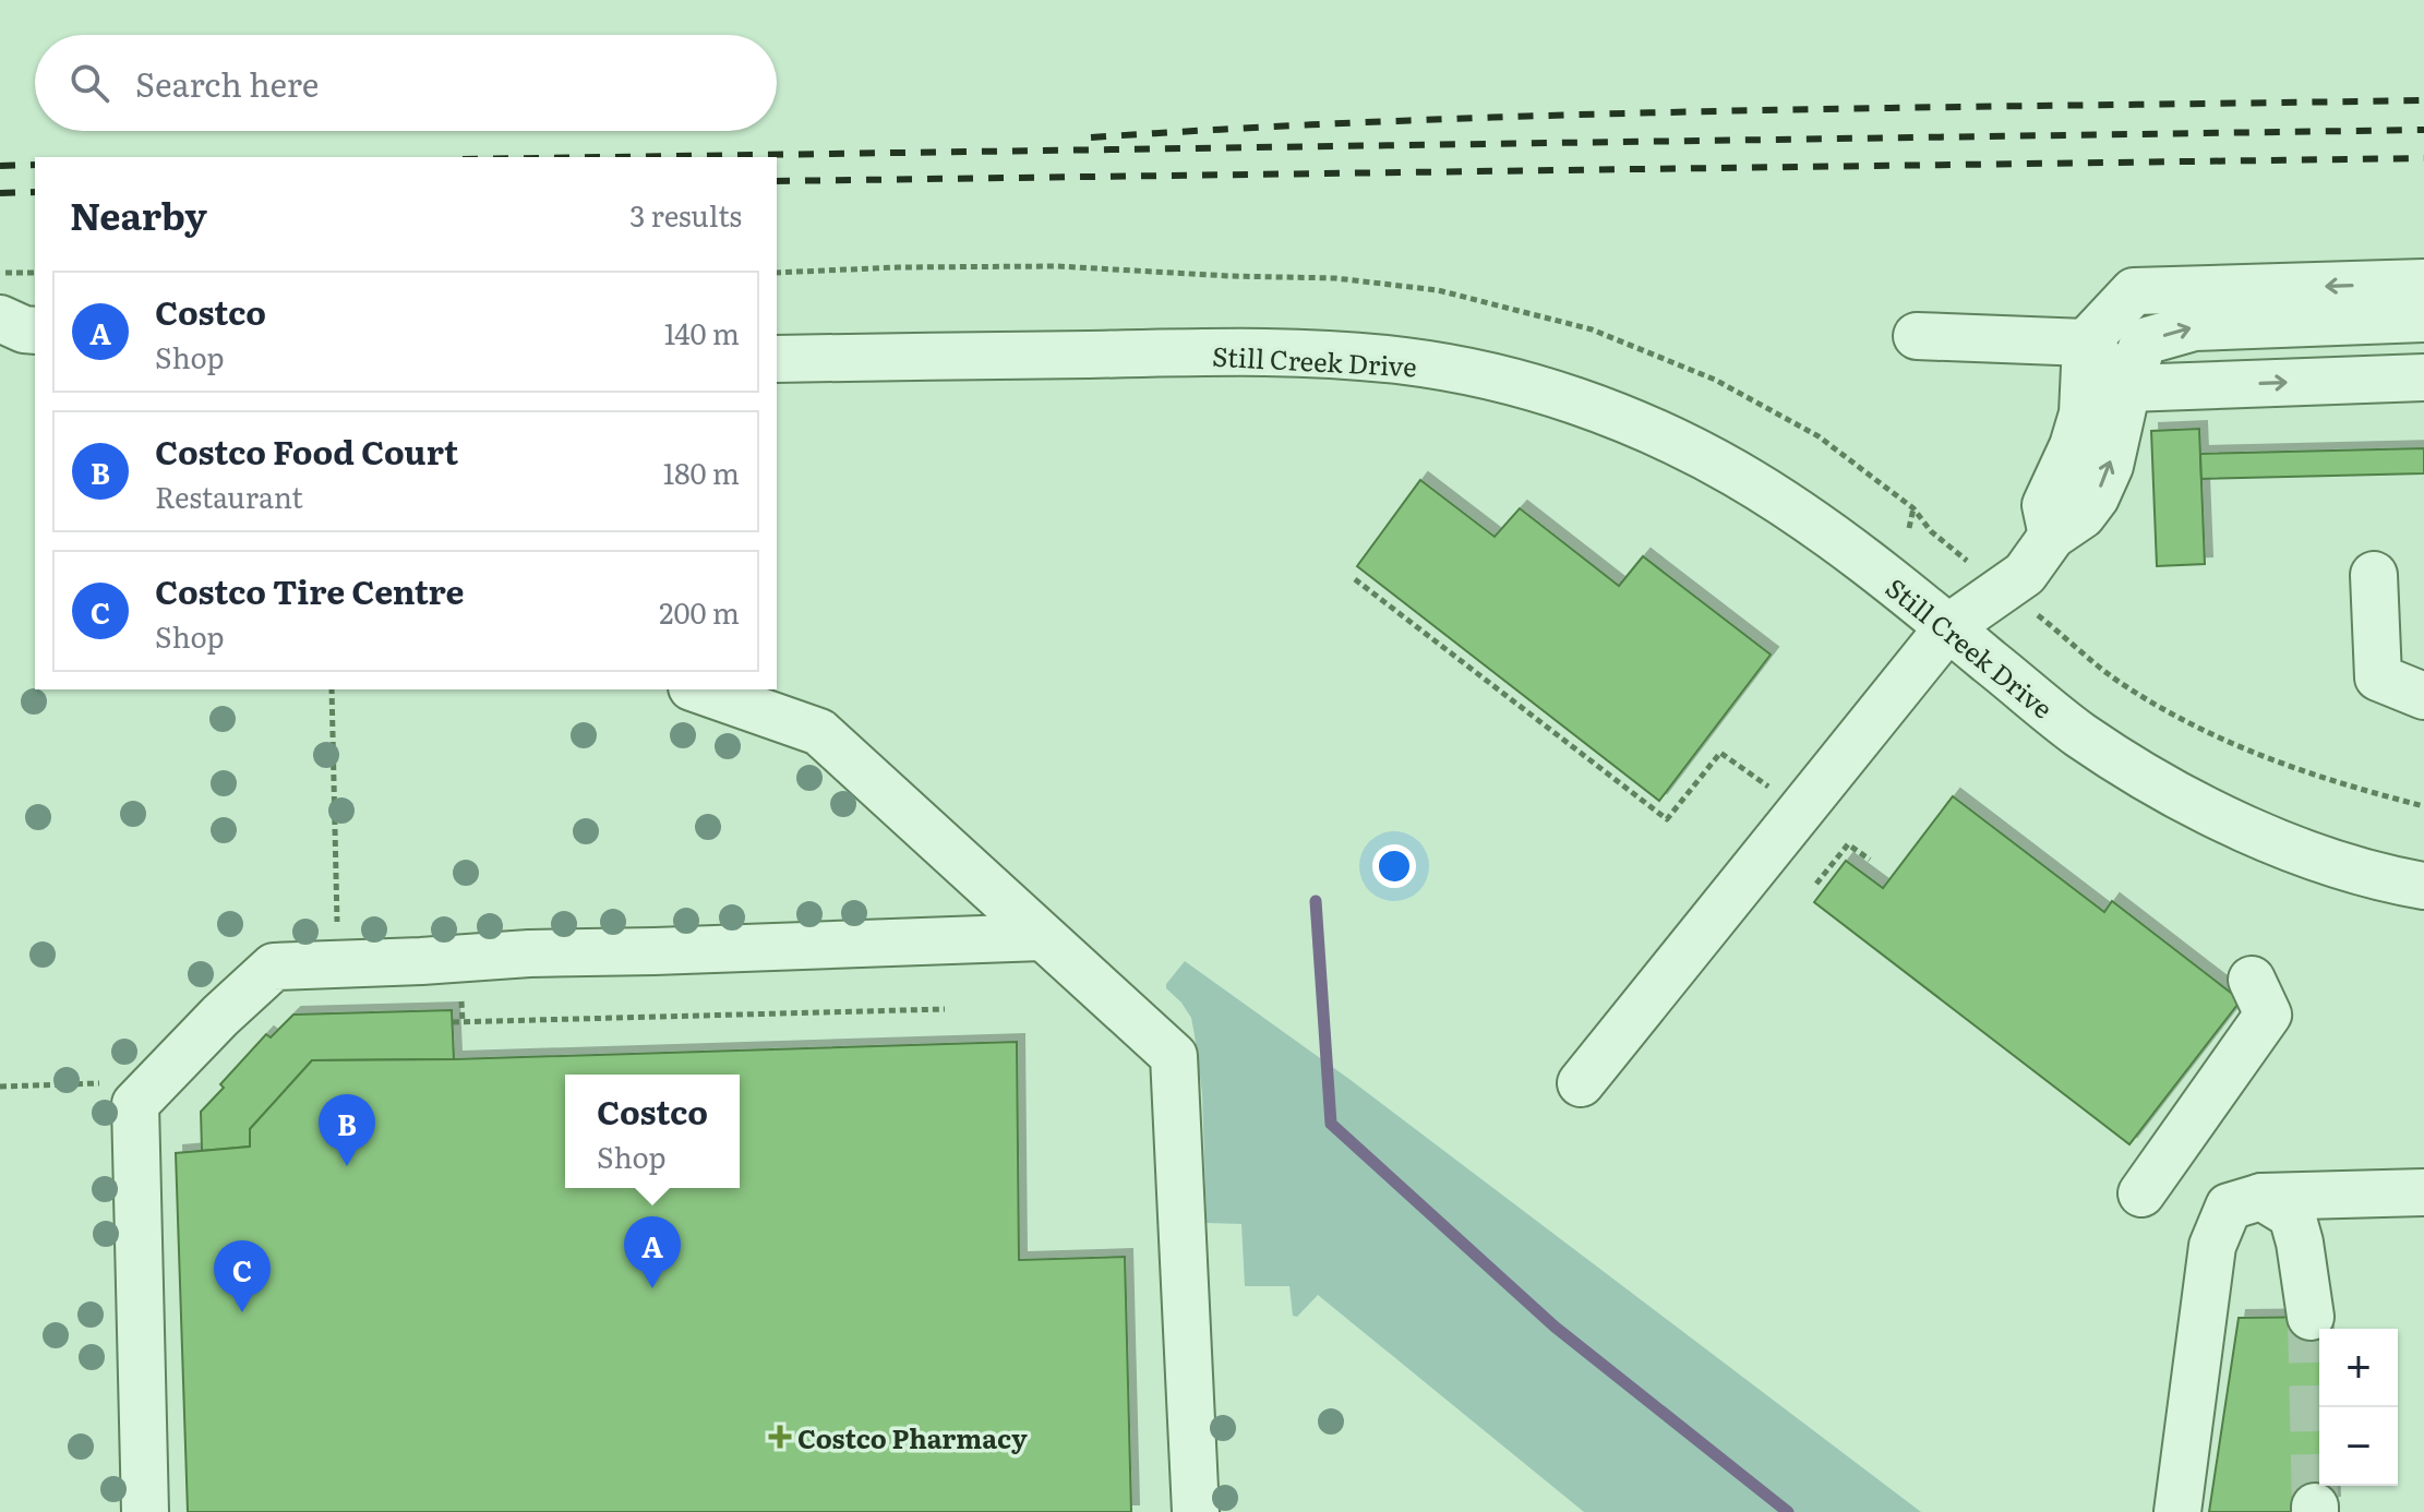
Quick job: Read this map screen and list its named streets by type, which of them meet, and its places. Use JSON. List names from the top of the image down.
{
  "streets": {
    "street": ["Still Creek Drive"]
  },
  "places": {
    "health": ["Costco Pharmacy"]
  },
  "page": {
    "search": "Search here",
    "heading": ["Nearby", "3 results"],
    "list": [
      {
        "mark": "A",
        "name": "Costco",
        "note": "Shop",
        "value": "140 m"
      },
      {
        "mark": "B",
        "name": "Costco Food Court",
        "note": "Restaurant",
        "value": "180 m"
      },
      {
        "mark": "C",
        "name": "Costco Tire Centre",
        "note": "Shop",
        "value": "200 m"
      }
    ],
    "popup": ["Costco", "Shop"],
    "pins": ["B", "A", "C"],
    "map_buttons": ["+", "−"]
  }
}
